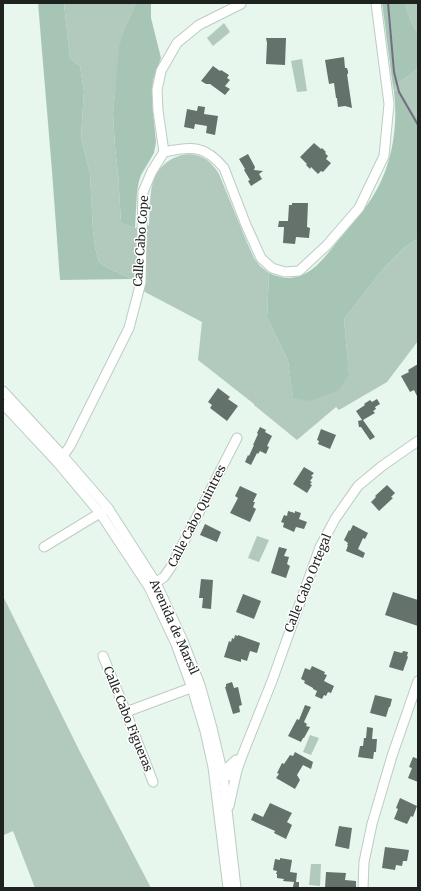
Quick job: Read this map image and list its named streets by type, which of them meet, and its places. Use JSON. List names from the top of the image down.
{
  "streets": {
    "street": [
      "Calle Cabo Cope",
      "Calle Cabo Quintres",
      "Calle Cabo Ortegal",
      "Avenida de Marsil",
      "Calle Cabo Figueras"
    ]
  },
  "crossings": [
    ["Calle Cabo Cope", "Avenida de Marsil"],
    ["Calle Cabo Quintres", "Avenida de Marsil"],
    ["Calle Cabo Ortegal", "Avenida de Marsil"]
  ]
}
